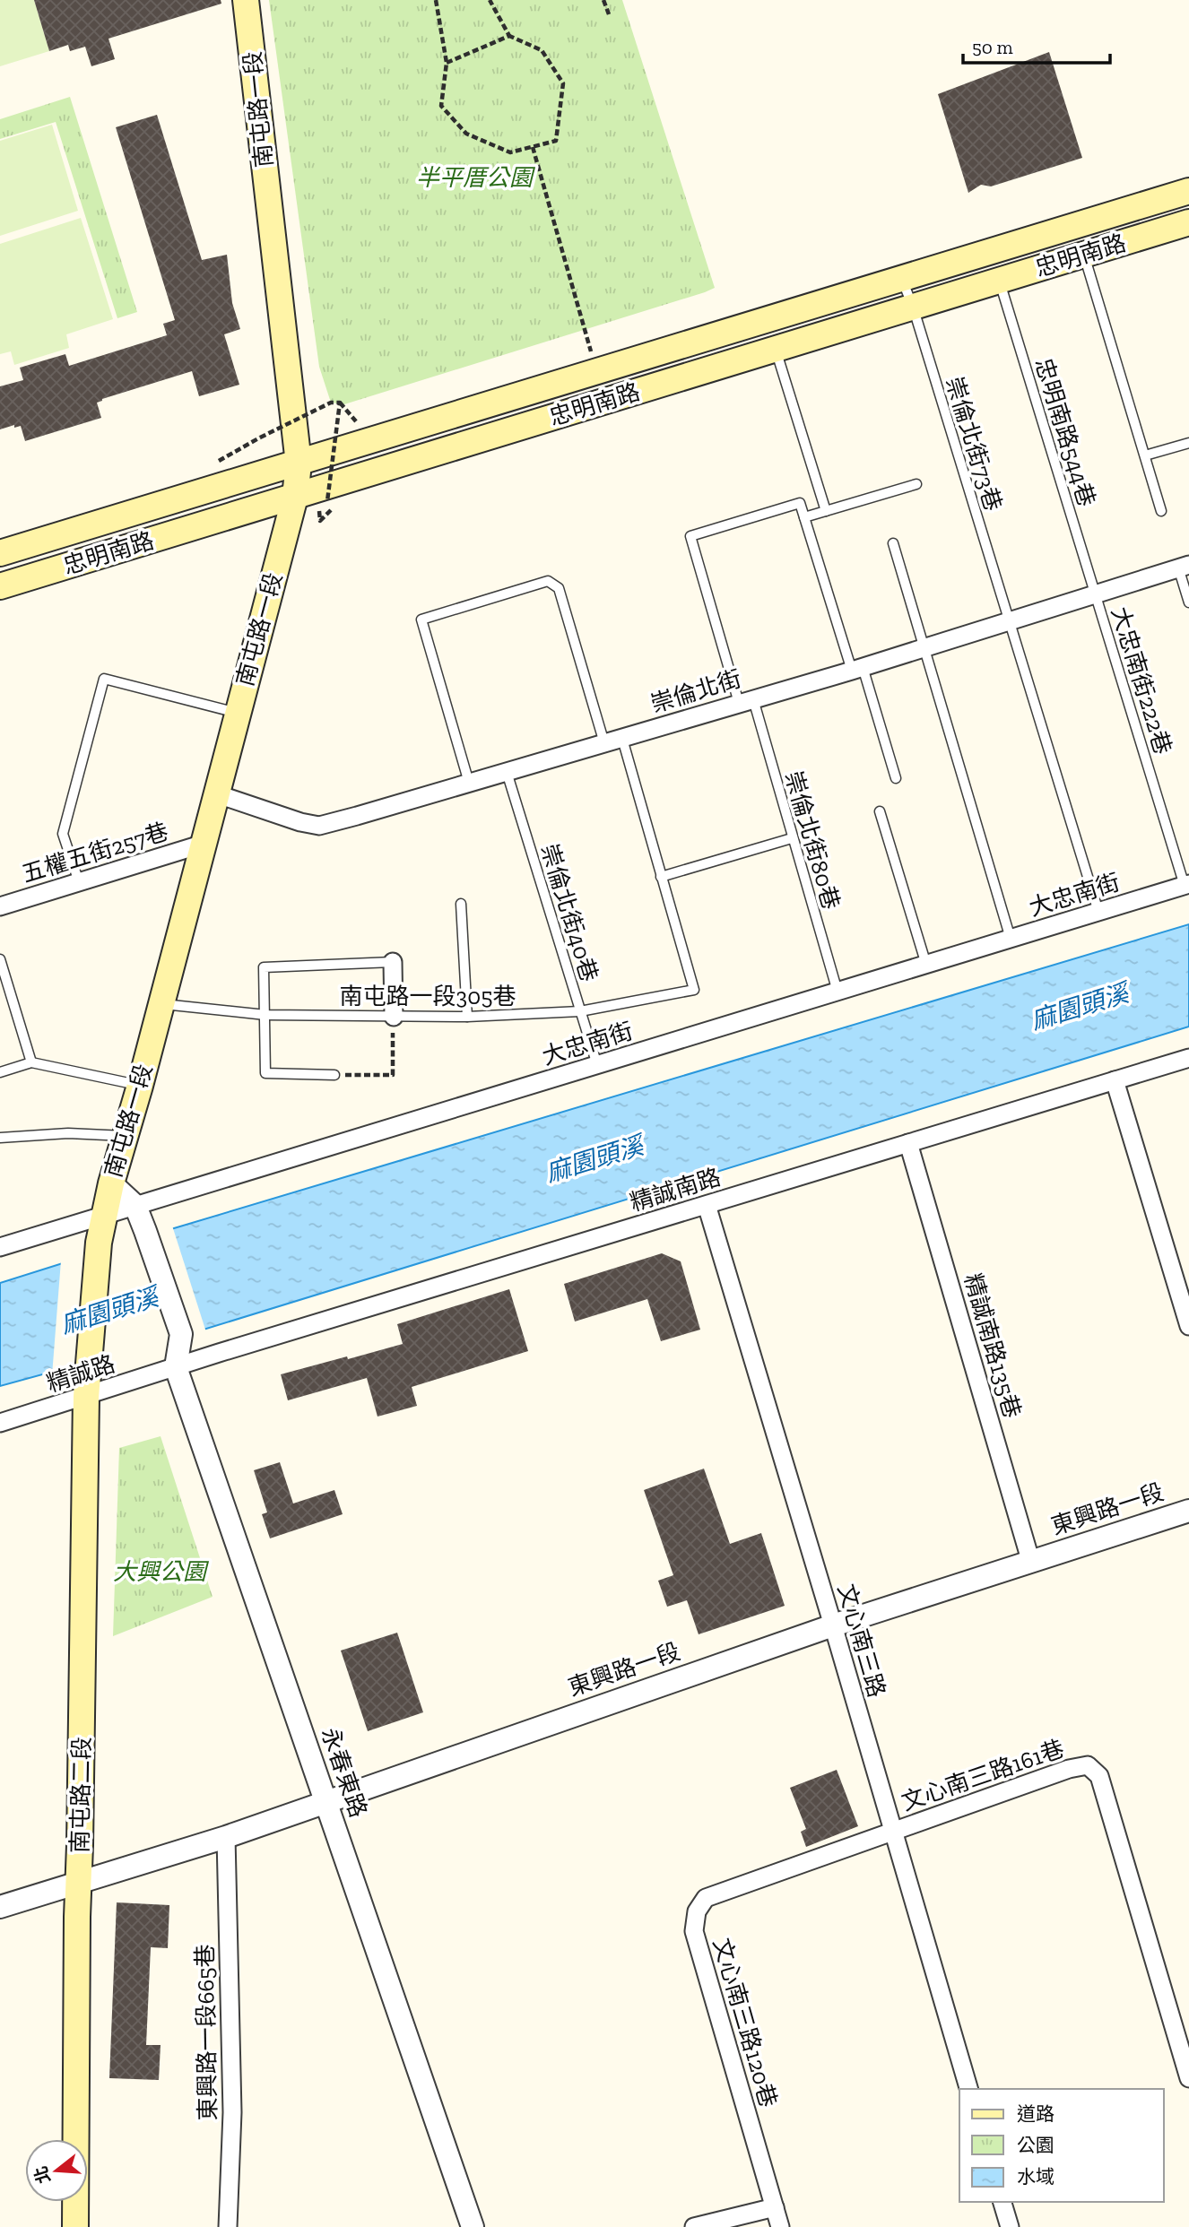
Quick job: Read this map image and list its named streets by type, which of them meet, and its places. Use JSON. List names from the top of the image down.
{
  "streets": {
    "main road": ["南屯路一段", "忠明南路", "南屯路二段"],
    "street": [
      "崇倫北街",
      "五權五街257巷",
      "大忠南街",
      "精誠南路",
      "精誠南路135巷",
      "精誠路",
      "東興路一段",
      "文心南三路",
      "永春東路",
      "文心南三路161巷",
      "文心南三路120巷",
      "東興路一段665巷"
    ],
    "lane": [
      "忠明南路544巷",
      "崇倫北街73巷",
      "大忠南街222巷",
      "崇倫北街80巷",
      "崇倫北街40巷",
      "南屯路一段305巷"
    ]
  },
  "crossings": [
    ["南屯路一段", "忠明南路"],
    ["南屯路一段", "崇倫北街"],
    ["南屯路一段", "五權五街257巷"],
    ["南屯路一段", "大忠南街"],
    ["南屯路一段", "南屯路一段305巷"],
    ["南屯路一段", "南屯路二段"],
    ["忠明南路", "忠明南路544巷"],
    ["忠明南路", "崇倫北街73巷"],
    ["忠明南路544巷", "大忠南街222巷"],
    ["忠明南路544巷", "崇倫北街"],
    ["崇倫北街73巷", "崇倫北街"],
    ["崇倫北街73巷", "大忠南街"],
    ["大忠南街222巷", "崇倫北街"],
    ["大忠南街222巷", "大忠南街"],
    ["崇倫北街", "崇倫北街80巷"],
    ["崇倫北街", "崇倫北街40巷"],
    ["崇倫北街80巷", "大忠南街"],
    ["大忠南街", "崇倫北街40巷"],
    ["大忠南街", "永春東路"],
    ["崇倫北街40巷", "南屯路一段305巷"],
    ["精誠南路", "精誠南路135巷"],
    ["精誠南路", "精誠路"],
    ["精誠南路", "文心南三路"],
    ["精誠南路", "永春東路"],
    ["精誠南路135巷", "東興路一段"],
    ["精誠路", "永春東路"],
    ["精誠路", "南屯路二段"],
    ["東興路一段", "文心南三路"],
    ["東興路一段", "永春東路"],
    ["東興路一段", "南屯路二段"],
    ["東興路一段", "東興路一段665巷"],
    ["文心南三路", "文心南三路161巷"],
    ["文心南三路", "文心南三路120巷"],
    ["文心南三路161巷", "文心南三路120巷"]
  ],
  "water": ["麻園頭溪"],
  "parks": ["半平厝公園", "大興公園"],
  "legend": ["道路", "公園", "水域"],
  "scale_bar": "50 m",
  "north": "left"
}
